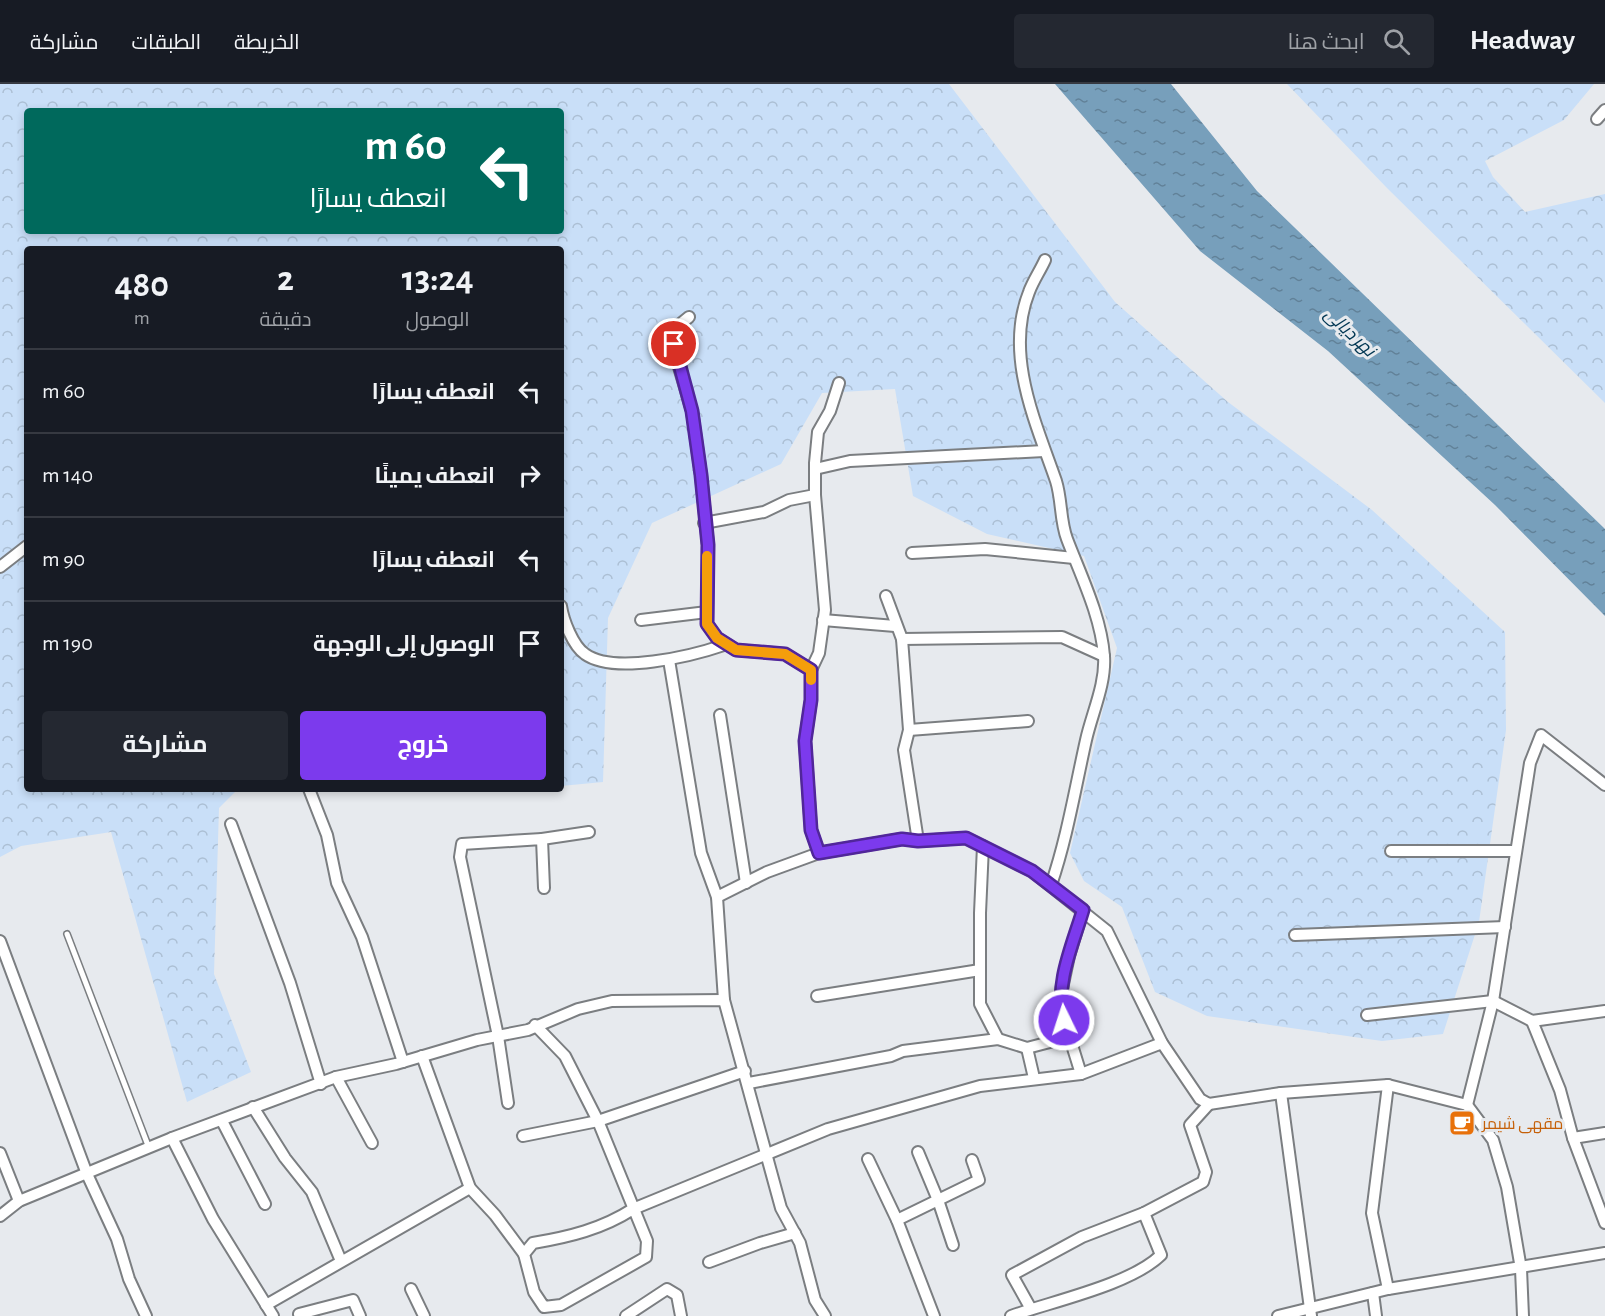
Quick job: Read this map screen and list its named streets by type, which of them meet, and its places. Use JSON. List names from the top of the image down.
{
  "water": ["نهر ديالى"],
  "places": {
    "cafe": ["مقهى شيمر"]
  },
  "page": {
    "header": "Headway",
    "search": "ابحث هنا",
    "nav": ["الخريطة", "الطبقات", "مشاركة"],
    "turn": ["60 m", "انعطف يسارًا"],
    "eta": [
      "13:24",
      "الوصول",
      "2",
      "دقيقة",
      "480",
      "m"
    ],
    "list": [
      {
        "name": "انعطف يسارًا",
        "value": "60 m"
      },
      {
        "name": "انعطف يمينًا",
        "value": "140 m"
      },
      {
        "name": "انعطف يسارًا",
        "value": "90 m"
      },
      {
        "name": "الوصول إلى الوجهة",
        "value": "190 m"
      }
    ],
    "buttons": ["خروج", "مشاركة"]
  }
}
